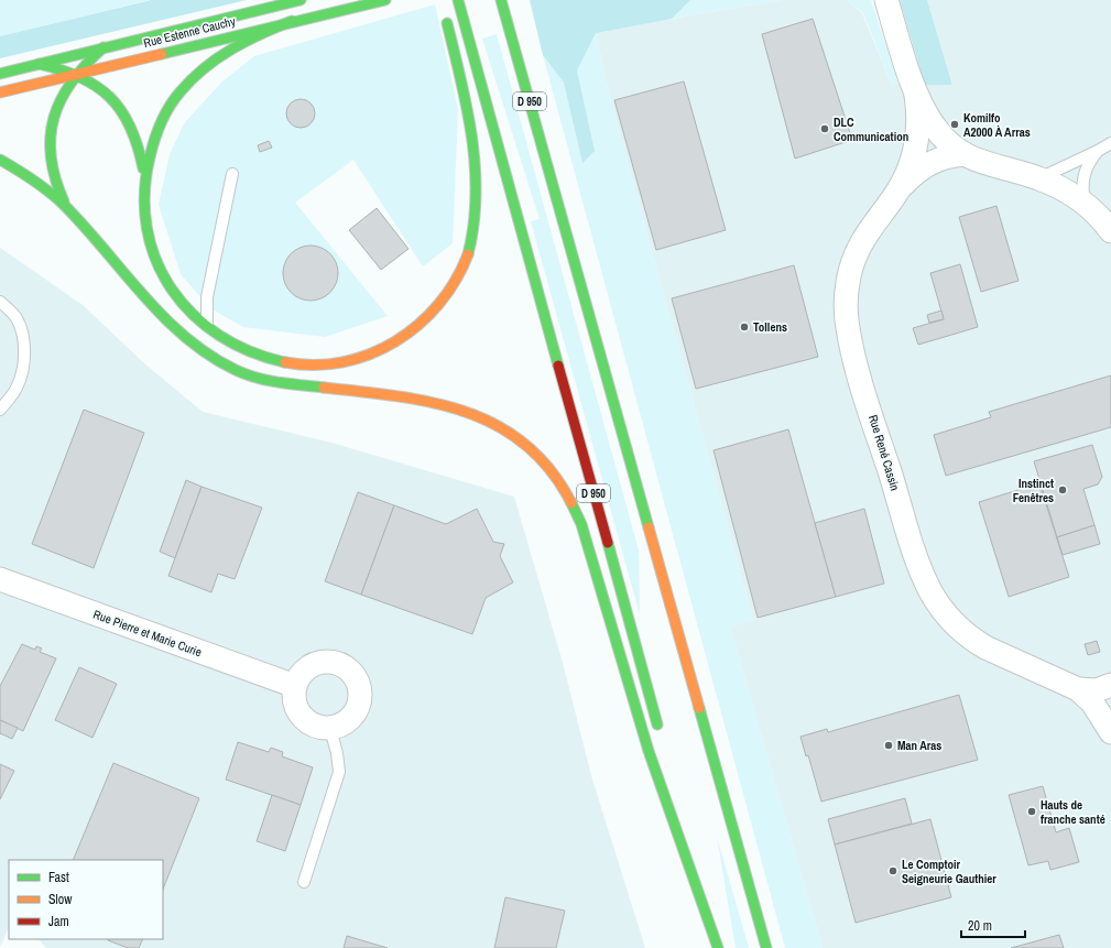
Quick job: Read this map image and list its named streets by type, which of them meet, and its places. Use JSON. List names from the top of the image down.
{
  "streets": {
    "main road": ["Rue Estenne Cauchy", "D 950"],
    "street": ["Rue René Cassin", "Rue Pierre et Marie Curie"]
  },
  "places": [
    "Komilfo A2000 À Arras",
    "DLC Communication",
    "Tollens",
    "Instinct Fenêtres",
    "Man Aras",
    "Hauts de franche santé",
    "Le Comptoir Seigneurie Gauthier"
  ],
  "legend": ["Fast", "Slow", "Jam"],
  "scale_bar": "20 m"
}
